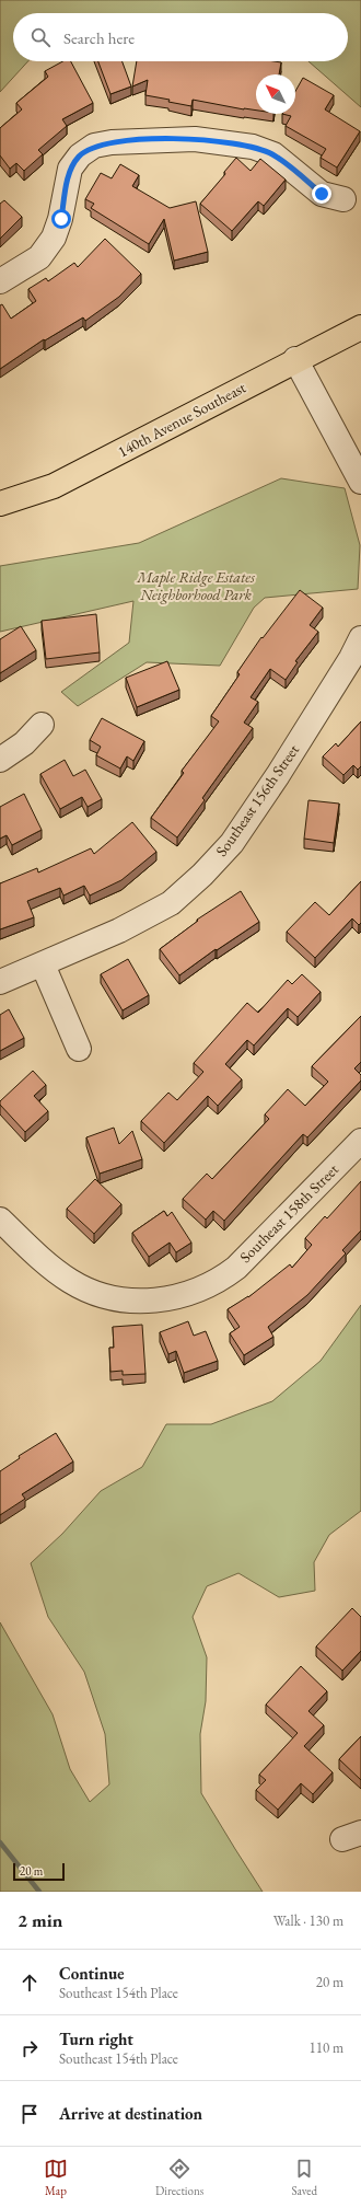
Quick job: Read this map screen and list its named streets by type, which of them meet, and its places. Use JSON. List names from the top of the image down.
{
  "streets": {
    "main road": ["140th Avenue Southeast"],
    "street": ["Southeast 156th Street", "Southeast 158th Street"]
  },
  "parks": ["Maple Ridge Estates Neighborhood Park"],
  "scale_bar": "20 m",
  "north": "top left",
  "page": {
    "search": "Search here",
    "scale": "20 m",
    "heading": ["2 min", "Walk · 130 m"],
    "list": [
      ["Continue", "Southeast 154th Place", "20 m"],
      ["Turn right", "Southeast 154th Place", "110 m"],
      "Arrive at destination"
    ],
    "nav": ["Map", "Directions", "Saved"]
  }
}
